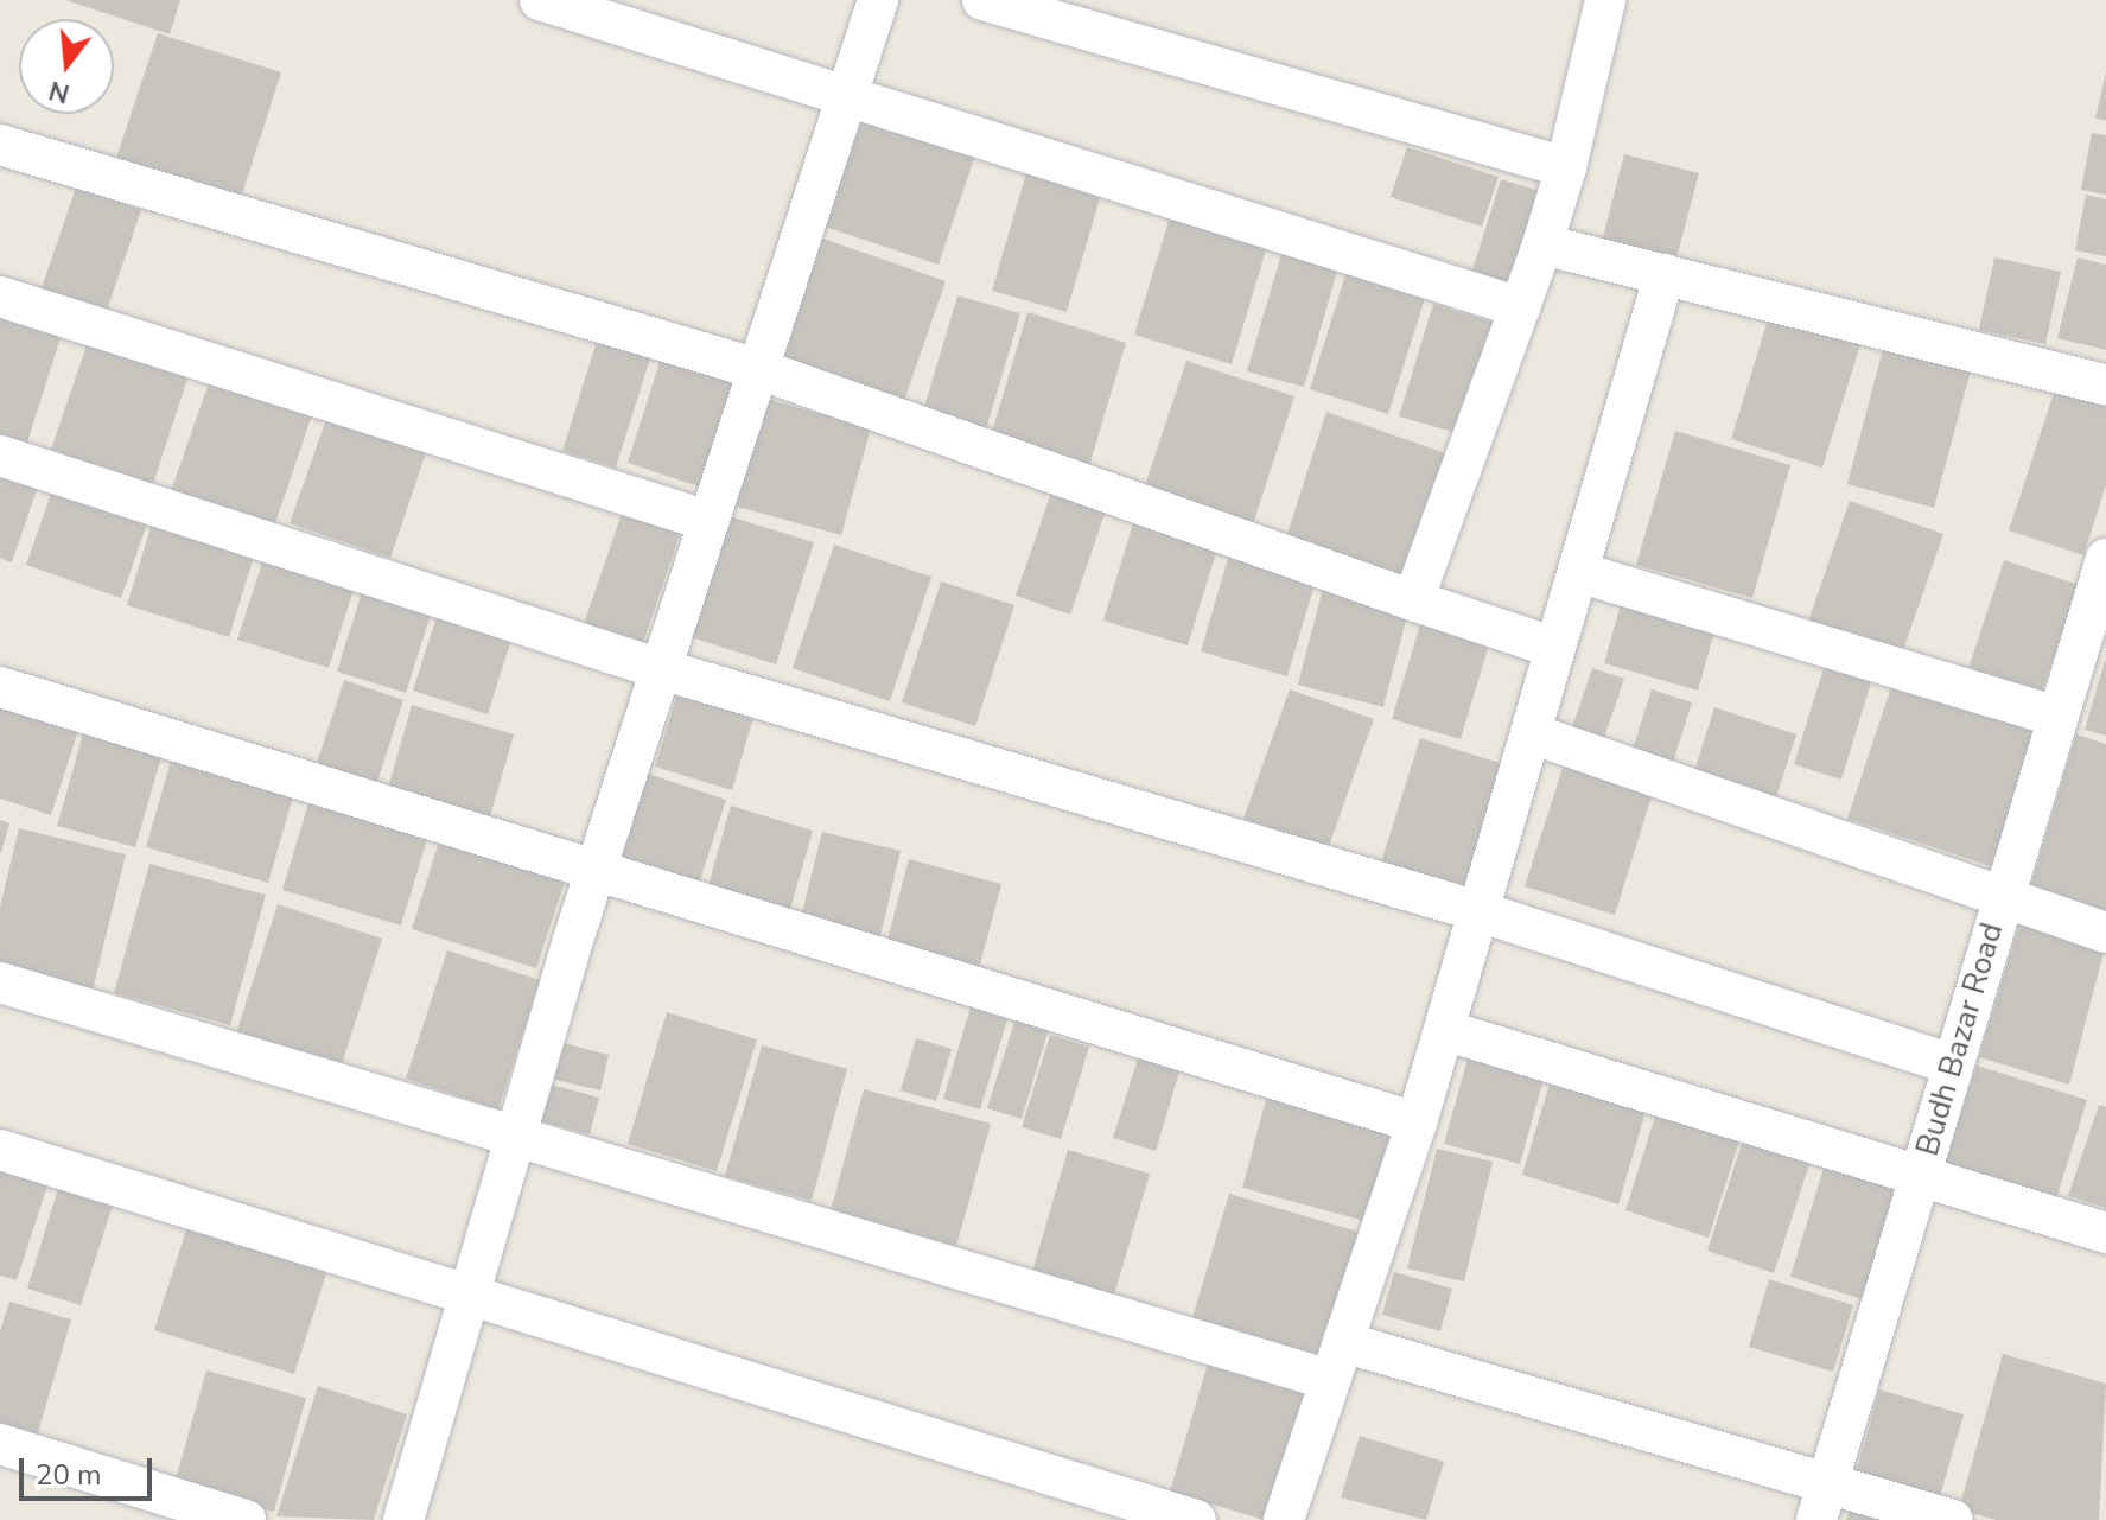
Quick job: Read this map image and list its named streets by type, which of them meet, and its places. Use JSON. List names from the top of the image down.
{
  "streets": {
    "street": ["Budh Bazar Road"]
  },
  "scale_bar": "20 m",
  "north": "bottom"
}
